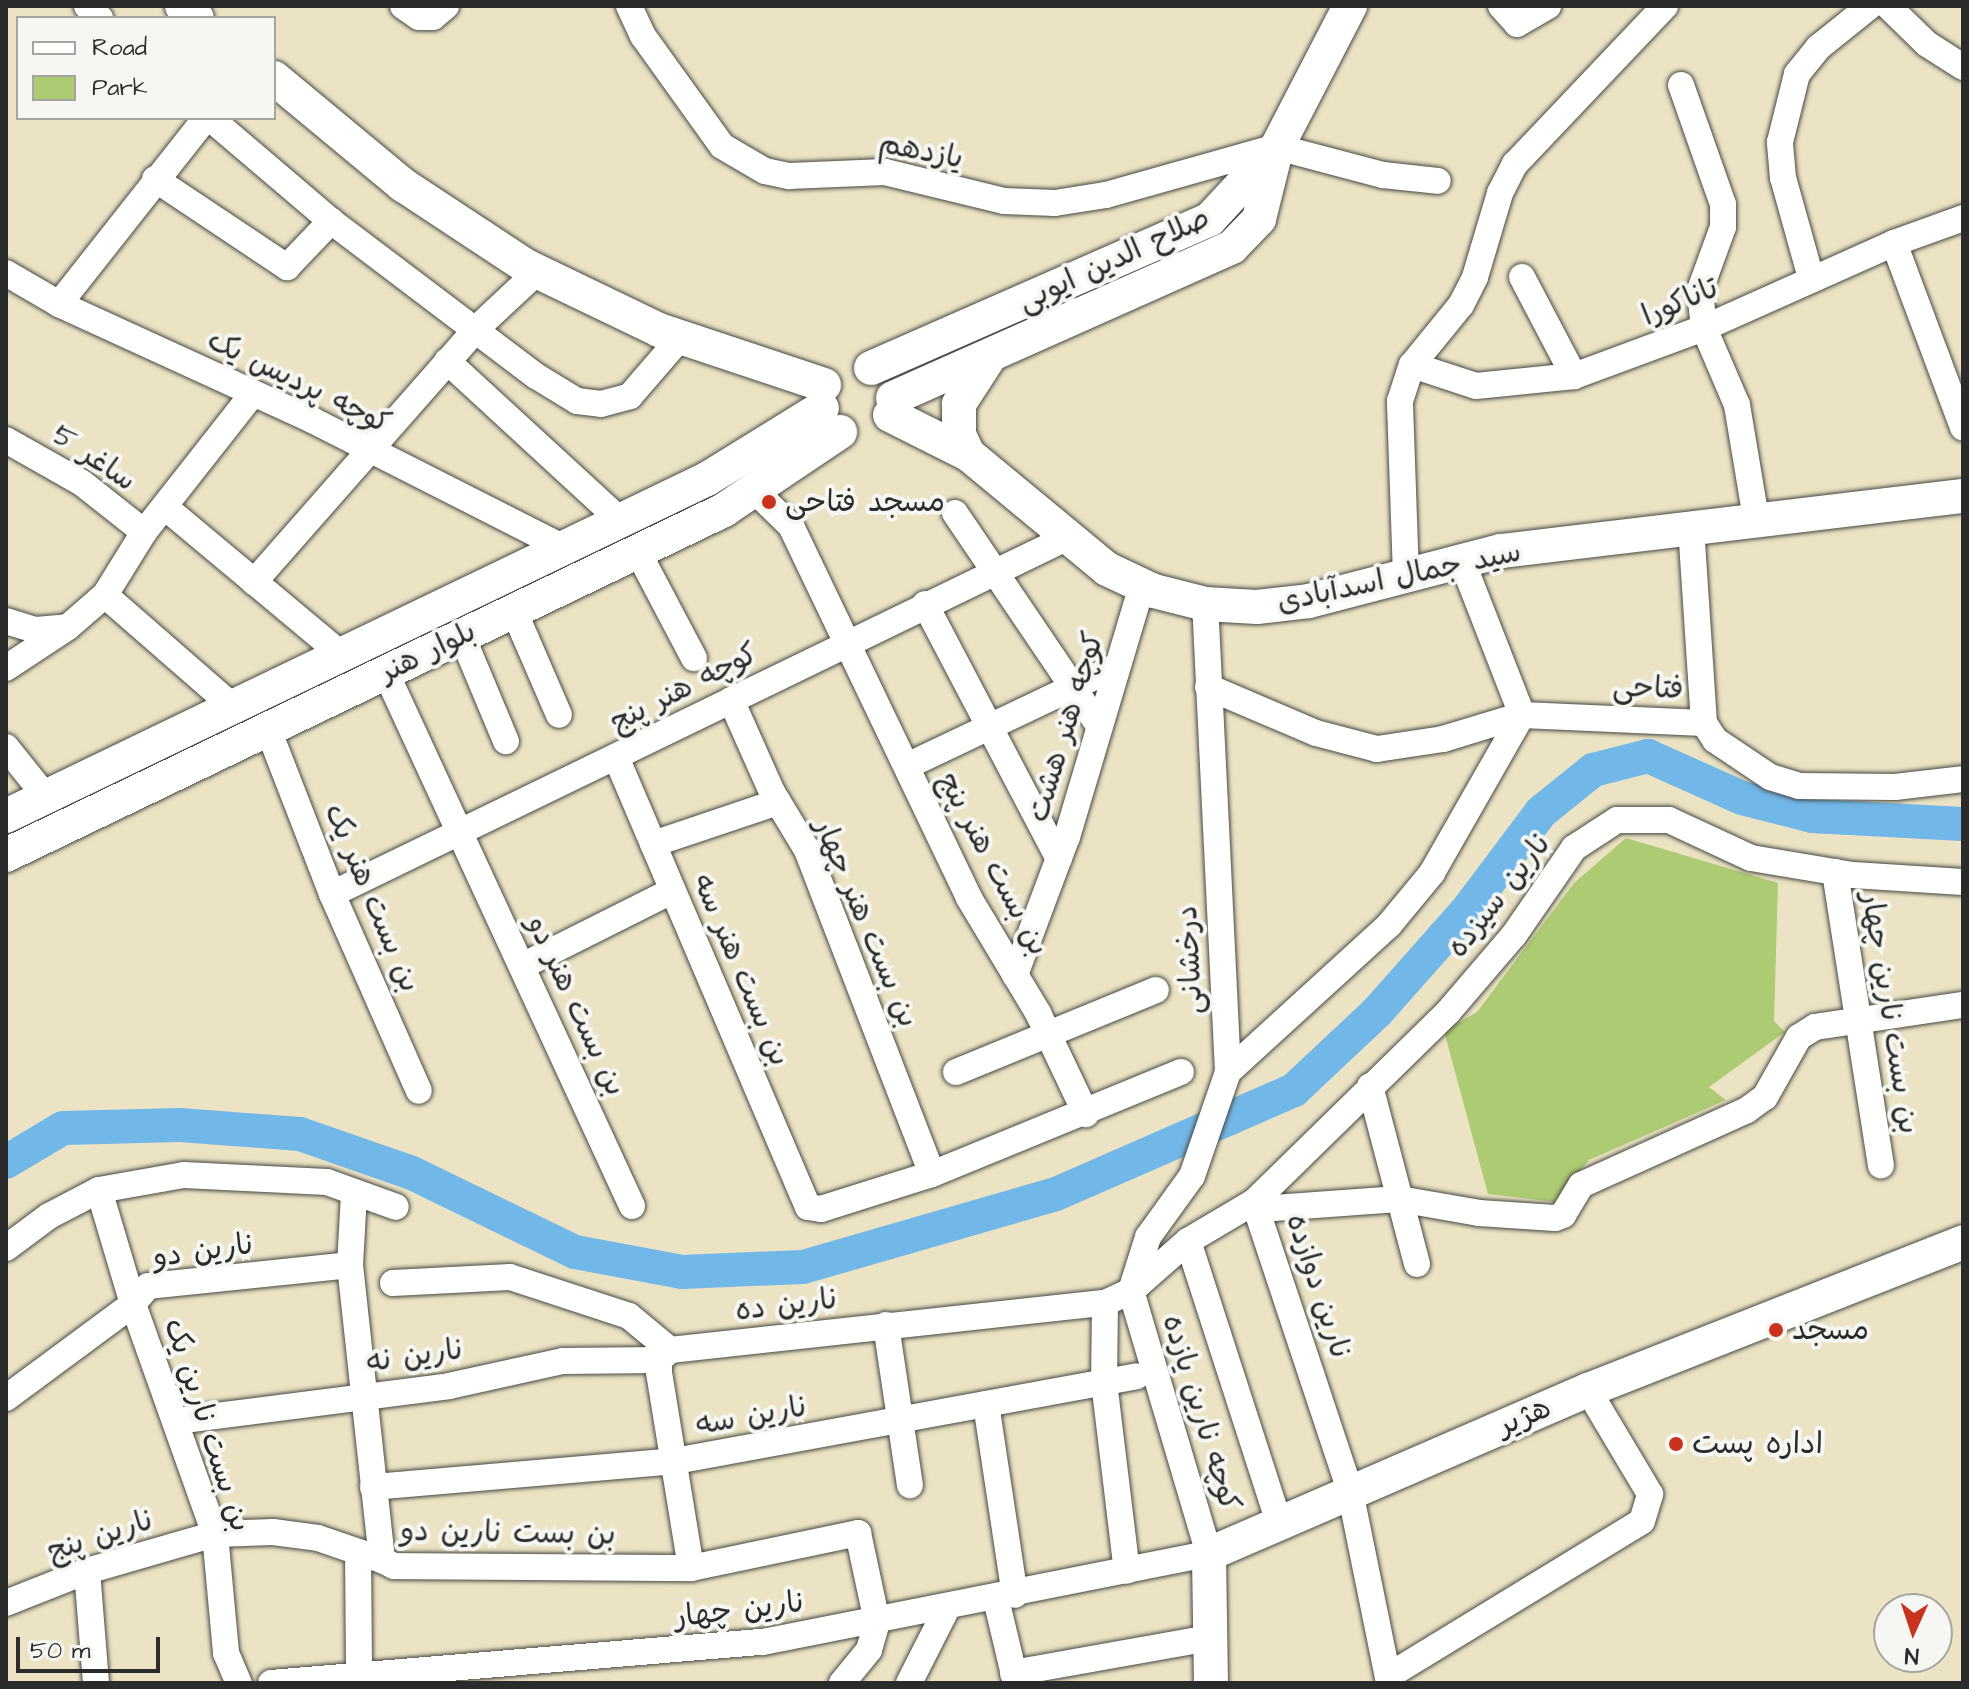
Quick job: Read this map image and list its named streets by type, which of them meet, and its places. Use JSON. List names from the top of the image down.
{
  "streets": {
    "main road": [
      "صلاح الدین ایوبی",
      "سید جمال اسدآبادی",
      "بلوار هنر",
      "هژیر"
    ],
    "street": [
      "یازدهم",
      "تاناکورا",
      "کوچه پردیس یک",
      "ساغر 5",
      "کوچه هنر پنج",
      "فتاحی",
      "کوچه هنر هشت",
      "بن بست هنر پنج",
      "نارین سیزده",
      "بن بست هنر یک",
      "بن بست هنر چهار",
      "درخشانی",
      "بن بست هنر سه",
      "بن بست هنر دو",
      "بن بست نارین چهار",
      "نارین دو",
      "نارین دوازده",
      "نارین ده",
      "نارین نه",
      "کوچه نارین یازده",
      "نارین سه",
      "بن بست نارین یک",
      "بن بست نارین دو",
      "نارین پنج",
      "نارین چهار"
    ]
  },
  "crossings": [
    ["یازدهم", "صلاح الدین ایوبی"],
    ["صلاح الدین ایوبی", "سید جمال اسدآبادی"],
    ["صلاح الدین ایوبی", "بلوار هنر"],
    ["کوچه پردیس یک", "بلوار هنر"],
    ["سید جمال اسدآبادی", "بلوار هنر"],
    ["سید جمال اسدآبادی", "کوچه هنر پنج"],
    ["سید جمال اسدآبادی", "کوچه هنر هشت"],
    ["سید جمال اسدآبادی", "درخشانی"],
    ["بلوار هنر", "بن بست هنر پنج"],
    ["بلوار هنر", "بن بست هنر یک"],
    ["بلوار هنر", "بن بست هنر دو"],
    ["کوچه هنر پنج", "بن بست هنر پنج"],
    ["کوچه هنر پنج", "بن بست هنر یک"],
    ["کوچه هنر پنج", "بن بست هنر چهار"],
    ["کوچه هنر پنج", "بن بست هنر سه"],
    ["کوچه هنر پنج", "بن بست هنر دو"],
    ["فتاحی", "درخشانی"],
    ["کوچه هنر هشت", "بن بست هنر پنج"],
    ["نارین سیزده", "بن بست نارین چهار"],
    ["نارین سیزده", "نارین دوازده"],
    ["بن بست هنر چهار", "بن بست هنر سه"],
    ["درخشانی", "نارین دوازده"],
    ["درخشانی", "نارین ده"],
    ["درخشانی", "کوچه نارین یازده"],
    ["نارین دو", "بن بست نارین یک"],
    ["نارین دو", "بن بست نارین دو"],
    ["نارین دوازده", "نارین ده"],
    ["نارین دوازده", "کوچه نارین یازده"],
    ["نارین دوازده", "هژیر"],
    ["نارین ده", "نارین نه"],
    ["نارین ده", "کوچه نارین یازده"],
    ["نارین نه", "بن بست نارین یک"],
    ["نارین نه", "بن بست نارین دو"],
    ["کوچه نارین یازده", "هژیر"],
    ["کوچه نارین یازده", "نارین چهار"],
    ["نارین سه", "بن بست نارین دو"],
    ["هژیر", "نارین چهار"],
    ["بن بست نارین یک", "نارین پنج"],
    ["بن بست نارین دو", "نارین پنج"],
    ["بن بست نارین دو", "نارین چهار"]
  ],
  "places": ["مسجد فتاحی", "مسجد", "اداره پست"],
  "legend": ["Road", "Park"],
  "scale_bar": "50 m",
  "north": "bottom"
}
